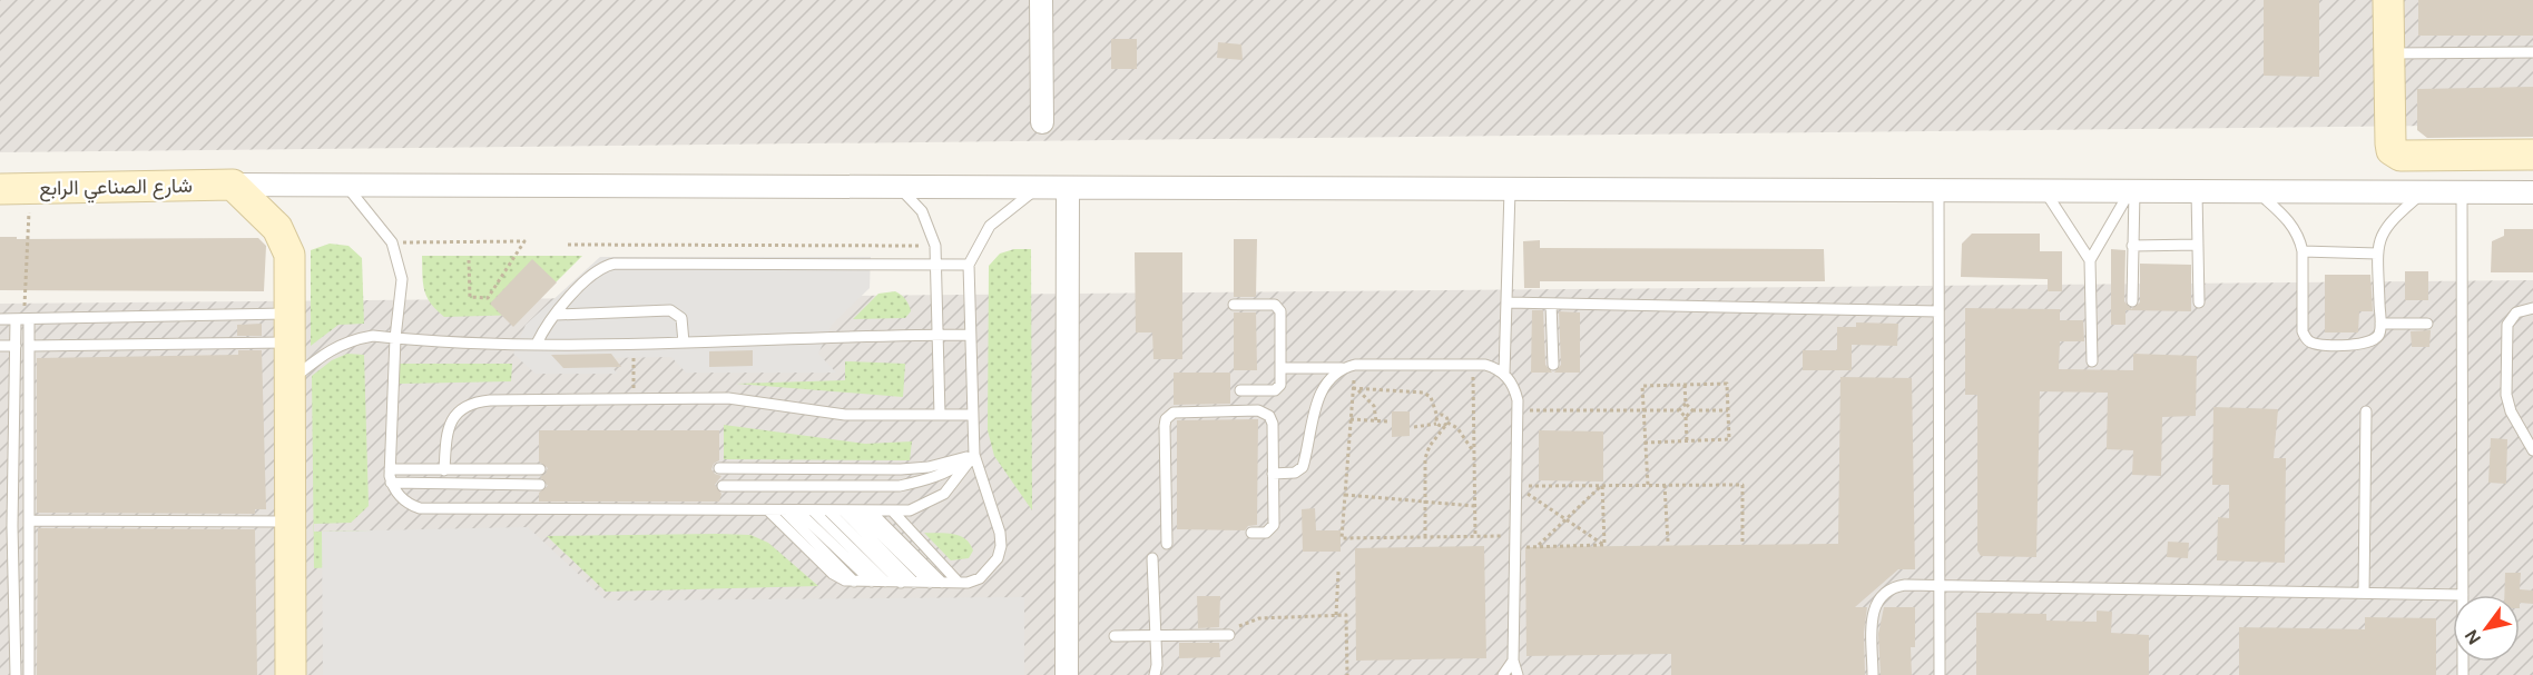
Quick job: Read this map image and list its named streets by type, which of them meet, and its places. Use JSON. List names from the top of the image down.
{
  "streets": {
    "main road": ["شارع الصناعي الرابع"]
  },
  "north": "bottom left"
}
